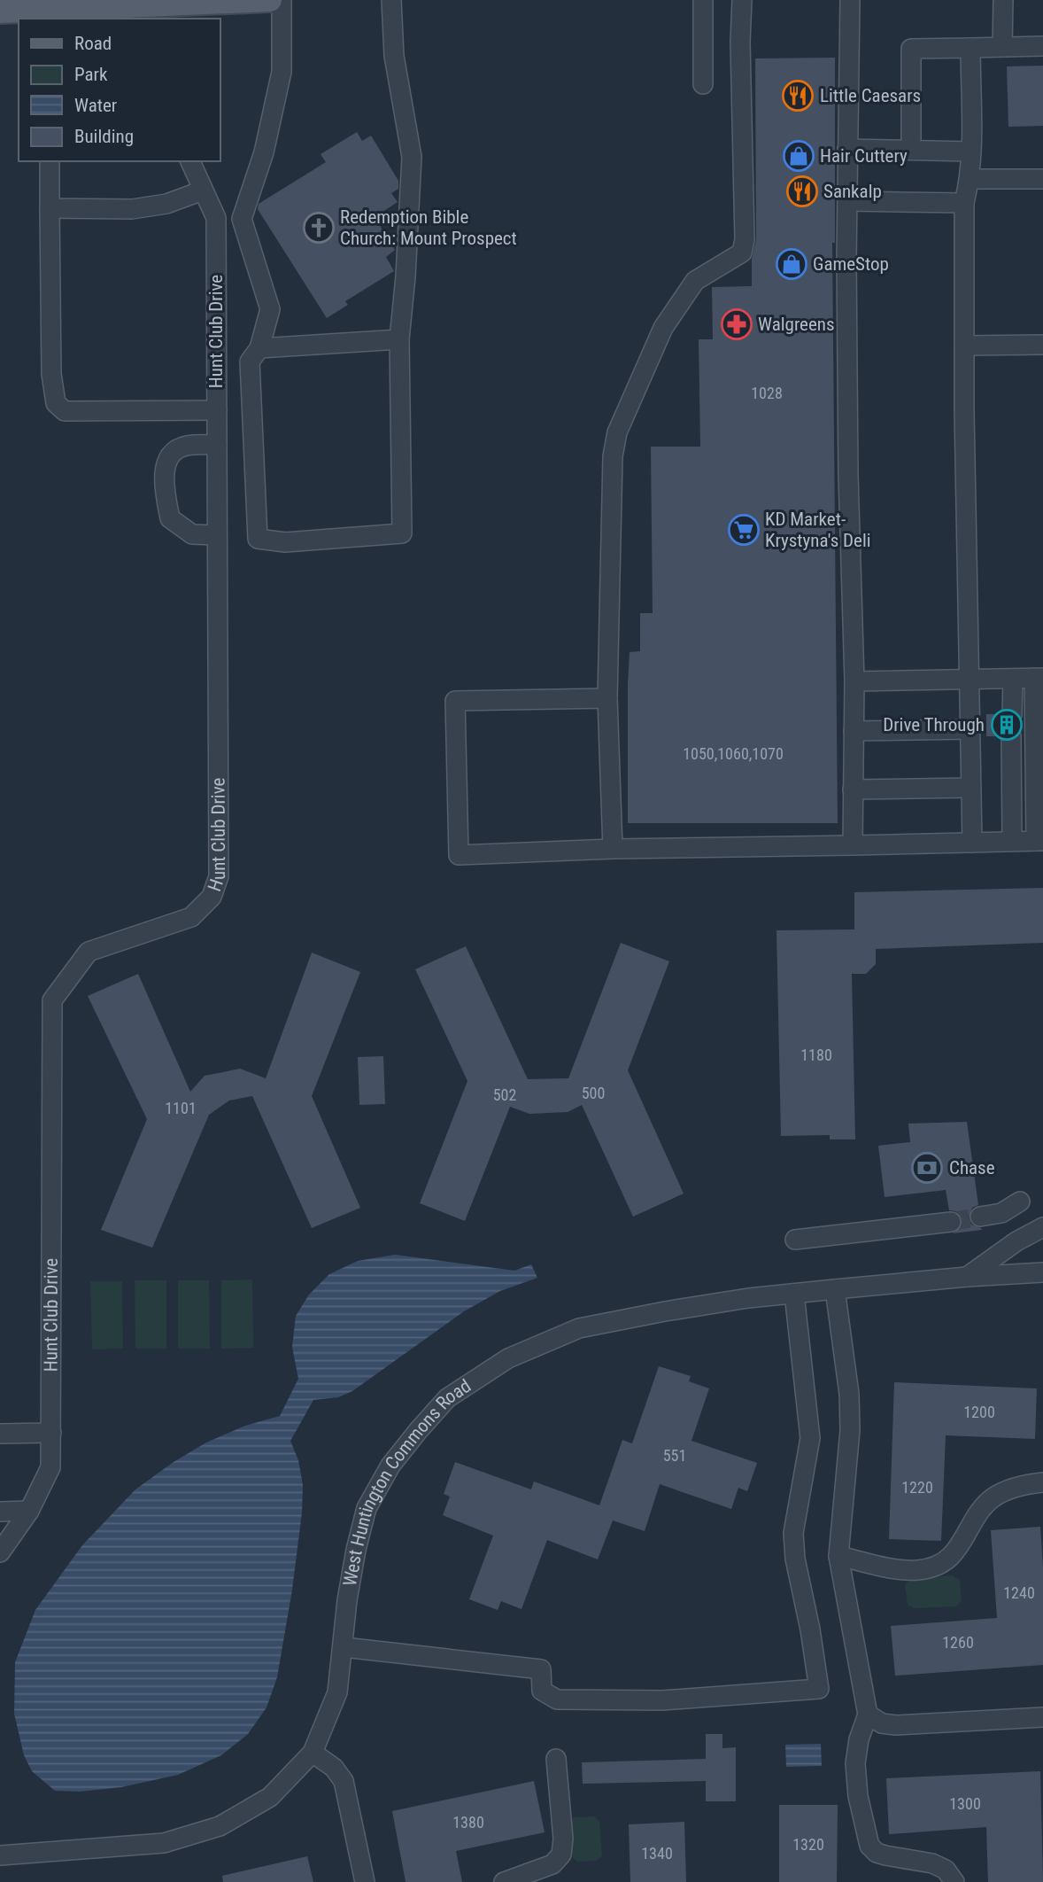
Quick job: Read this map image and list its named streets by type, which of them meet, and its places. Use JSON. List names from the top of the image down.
{
  "streets": {
    "street": ["Hunt Club Drive", "West Huntington Commons Road"]
  },
  "places": {
    "restaurant": ["Little Caesars", "Sankalp"],
    "shop": ["Hair Cuttery", "GameStop"],
    "church": ["Redemption Bible Church: Mount Prospect"],
    "pharmacy": ["Walgreens"],
    "supermarket": ["KD Market- Krystyna's Deli"],
    "building": ["Drive Through"],
    "bank": ["Chase"]
  },
  "house_numbers": [
    "1028",
    "1050,1060,1070",
    "1180",
    "500",
    "502",
    "1101",
    "1200",
    "551",
    "1220",
    "1240",
    "1260",
    "1300",
    "1380",
    "1320",
    "1340"
  ],
  "legend": [
    "Road",
    "Park",
    "Water",
    "Building"
  ]
}
